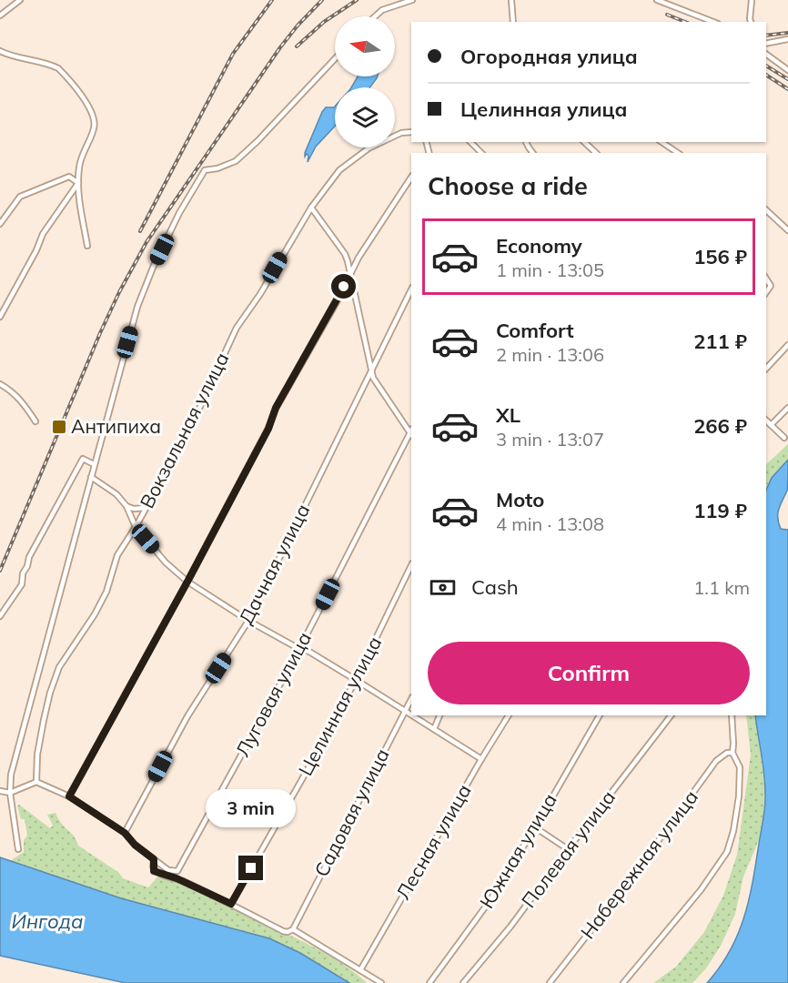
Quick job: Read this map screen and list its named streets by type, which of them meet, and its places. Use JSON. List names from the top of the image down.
{
  "streets": {
    "street": [
      "Вокзальная улица",
      "Дачная улица",
      "Луговая улица",
      "Целинная улица",
      "Садовая улица",
      "Лесная улица",
      "Полевая улица",
      "Южная улица",
      "Набережная улица"
    ]
  },
  "water": ["Ингода"],
  "places": {
    "transit": ["Антипиха"]
  },
  "north": "left",
  "page": {
    "banner": ["Огородная улица", "Целинная улица"],
    "heading": "Choose a ride",
    "list": [
      {
        "name": "Economy",
        "note": "1 min · 13:05",
        "value": "156 ₽"
      },
      {
        "name": "Comfort",
        "note": "2 min · 13:06",
        "value": "211 ₽"
      },
      {
        "name": "XL",
        "note": "3 min · 13:07",
        "value": "266 ₽"
      },
      {
        "name": "Moto",
        "note": "4 min · 13:08",
        "value": "119 ₽"
      }
    ],
    "pay": ["Cash", "1.1 km"],
    "buttons": "Confirm",
    "bubble": "3 min"
  }
}
